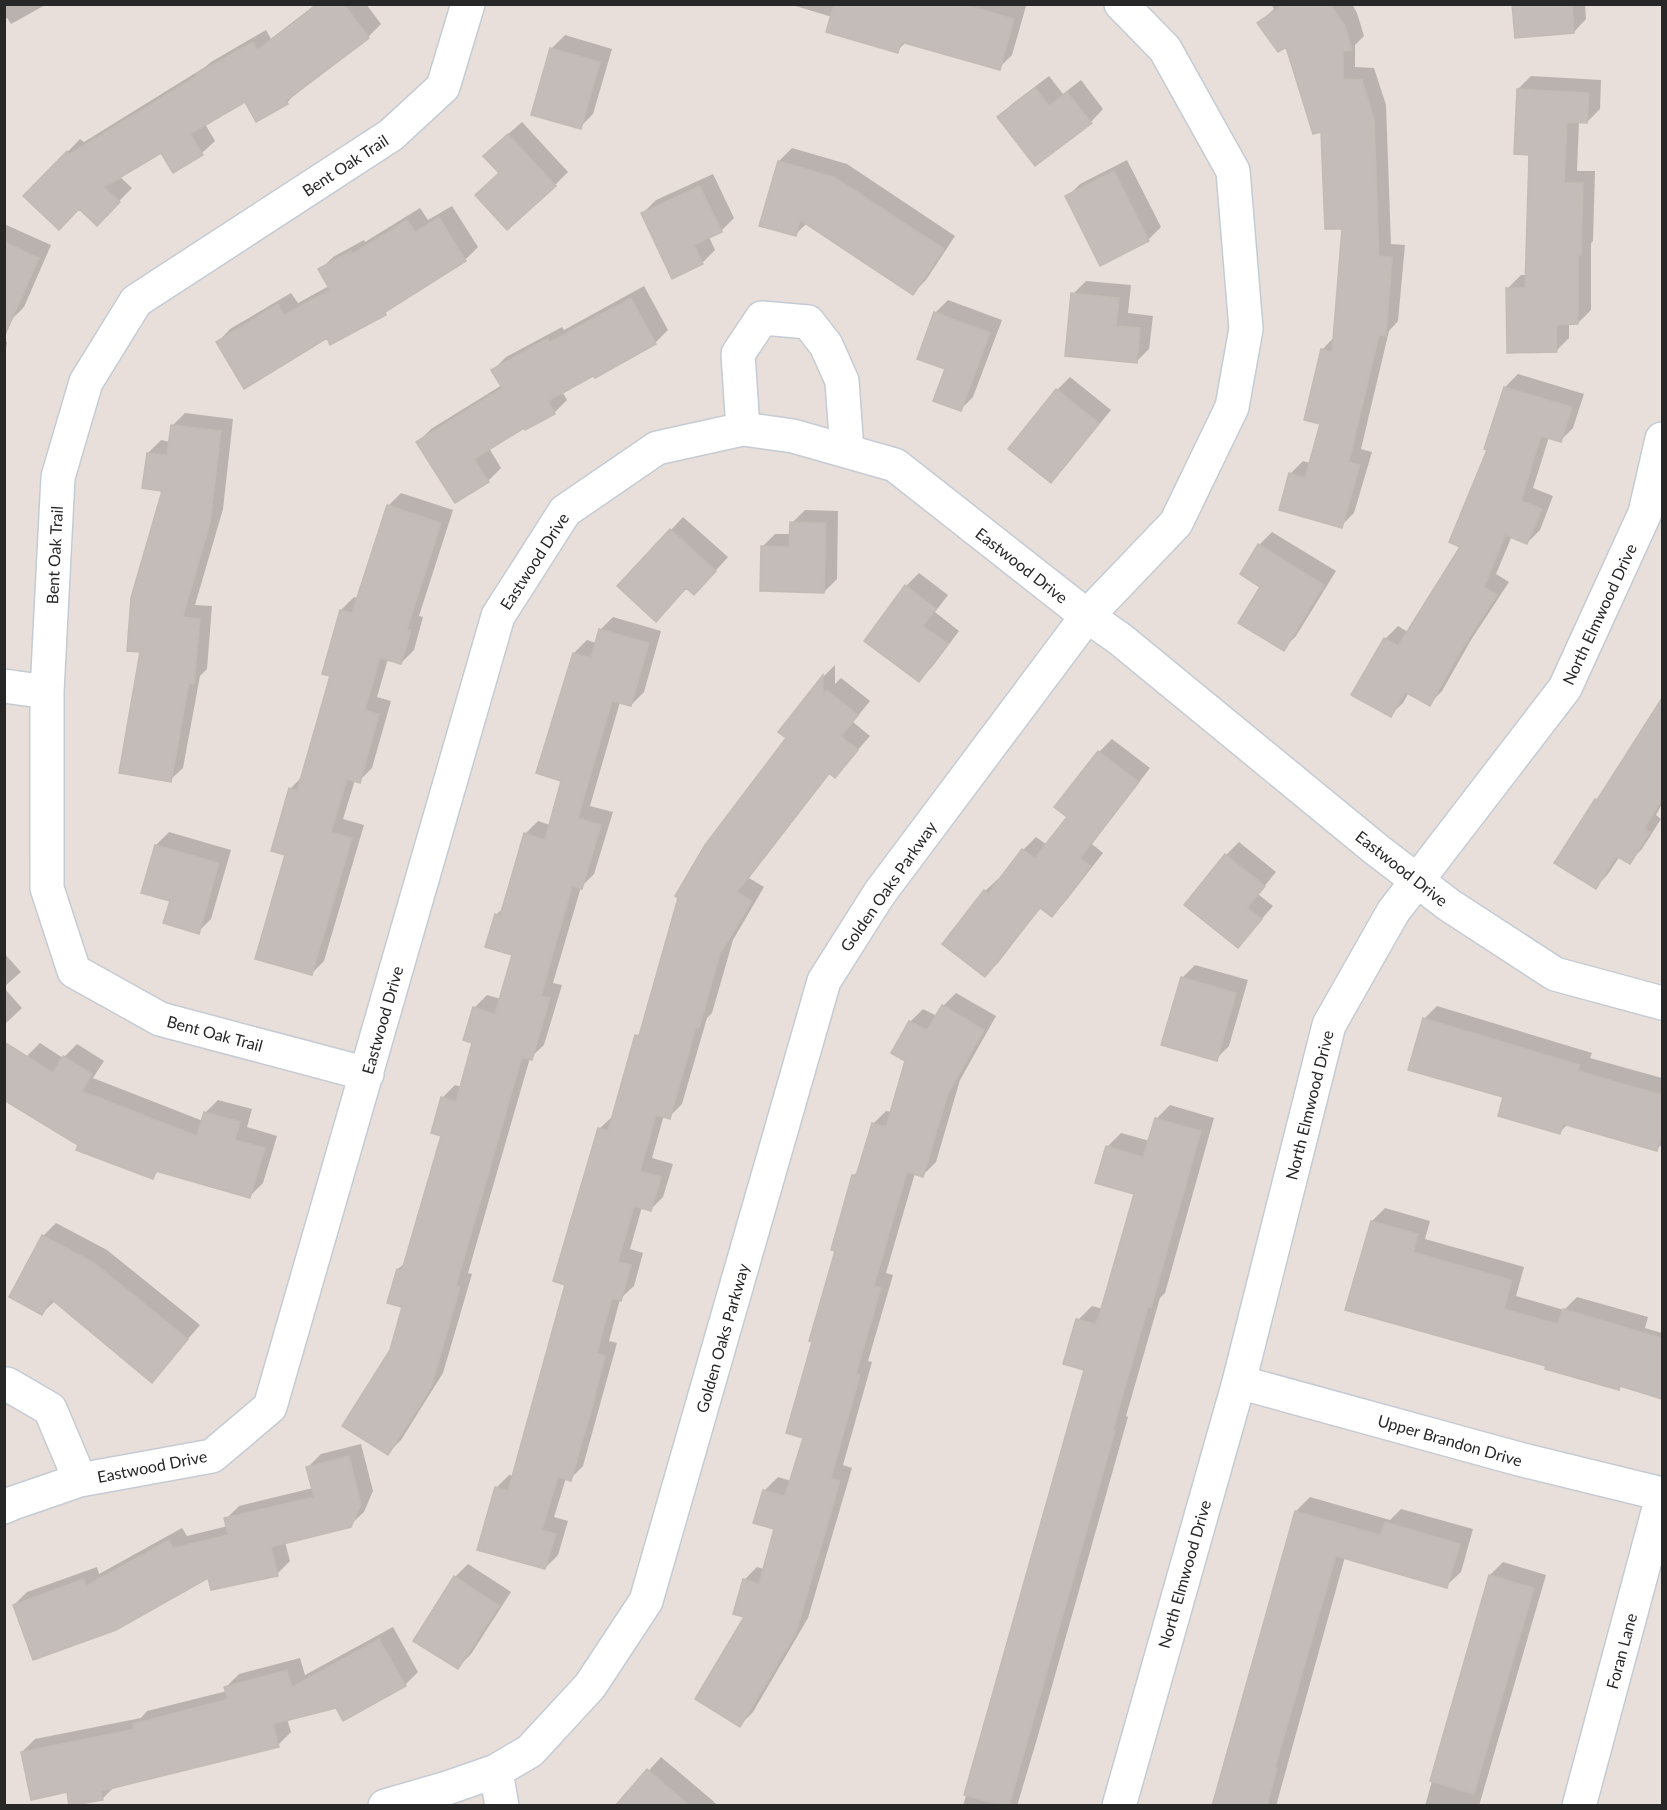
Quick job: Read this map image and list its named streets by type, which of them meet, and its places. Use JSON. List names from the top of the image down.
{
  "streets": {
    "street": [
      "Bent Oak Trail",
      "Eastwood Drive",
      "North Elmwood Drive",
      "Golden Oaks Parkway",
      "Upper Brandon Drive",
      "Foran Lane"
    ]
  },
  "crossings": [
    ["Bent Oak Trail", "Eastwood Drive"],
    ["Eastwood Drive", "North Elmwood Drive"],
    ["Eastwood Drive", "Golden Oaks Parkway"],
    ["North Elmwood Drive", "Upper Brandon Drive"],
    ["Upper Brandon Drive", "Foran Lane"]
  ]
}
